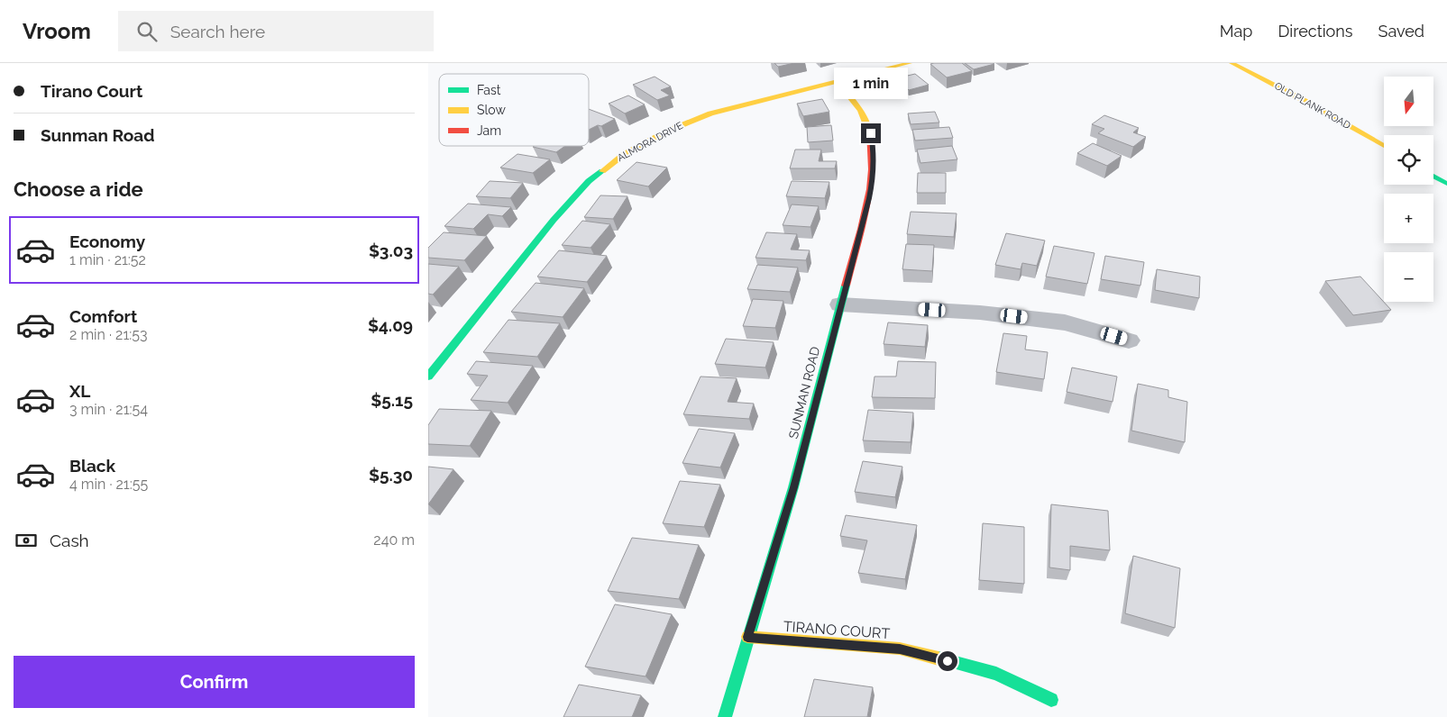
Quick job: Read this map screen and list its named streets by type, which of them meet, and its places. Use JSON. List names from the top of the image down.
{
  "streets": {
    "street": [
      "OLD PLANK ROAD",
      "ALMORA DRIVE",
      "SUNMAN ROAD",
      "TIRANO COURT"
    ]
  },
  "crossings": [
    ["ALMORA DRIVE", "SUNMAN ROAD"],
    ["SUNMAN ROAD", "TIRANO COURT"]
  ],
  "legend": ["Fast", "Slow", "Jam"],
  "north": "bottom",
  "page": {
    "header": "Vroom",
    "search": "Search here",
    "nav": ["Map", "Directions", "Saved"],
    "banner": ["Tirano Court", "Sunman Road"],
    "bubble": "1 min",
    "map_buttons": ["+", "−"],
    "heading": "Choose a ride",
    "list": [
      {
        "name": "Economy",
        "note": "1 min · 21:52",
        "value": "$3.03"
      },
      {
        "name": "Comfort",
        "note": "2 min · 21:53",
        "value": "$4.09"
      },
      {
        "name": "XL",
        "note": "3 min · 21:54",
        "value": "$5.15"
      },
      {
        "name": "Black",
        "note": "4 min · 21:55",
        "value": "$5.30"
      }
    ],
    "pay": ["Cash", "240 m"],
    "buttons": "Confirm"
  }
}
